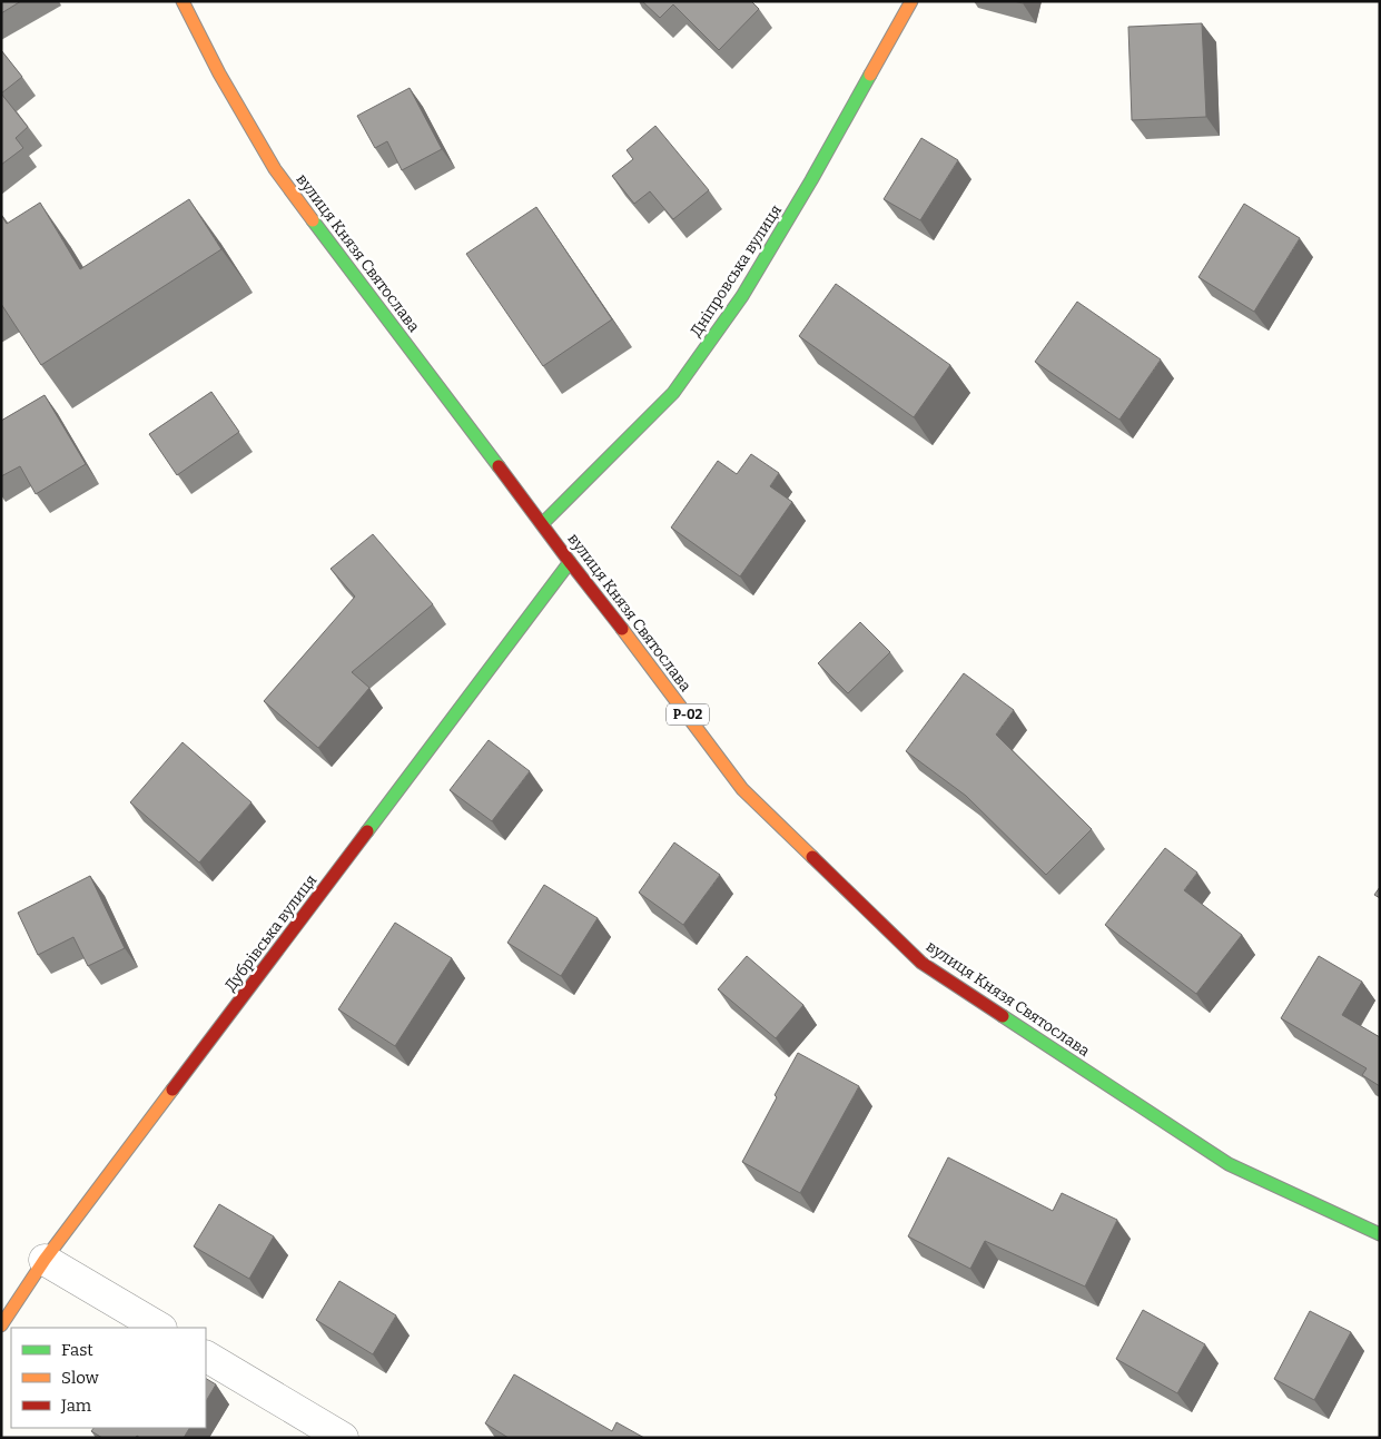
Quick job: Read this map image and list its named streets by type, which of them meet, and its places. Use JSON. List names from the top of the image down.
{
  "streets": {
    "main road": [
      "вулиця Князя Святослава",
      "Дніпровська вулиця",
      "Р-02",
      "Дубрівська вулиця"
    ]
  },
  "crossings": [
    ["вулиця Князя Святослава", "Дніпровська вулиця"],
    ["вулиця Князя Святослава", "Дубрівська вулиця"]
  ],
  "legend": ["Fast", "Slow", "Jam"]
}
